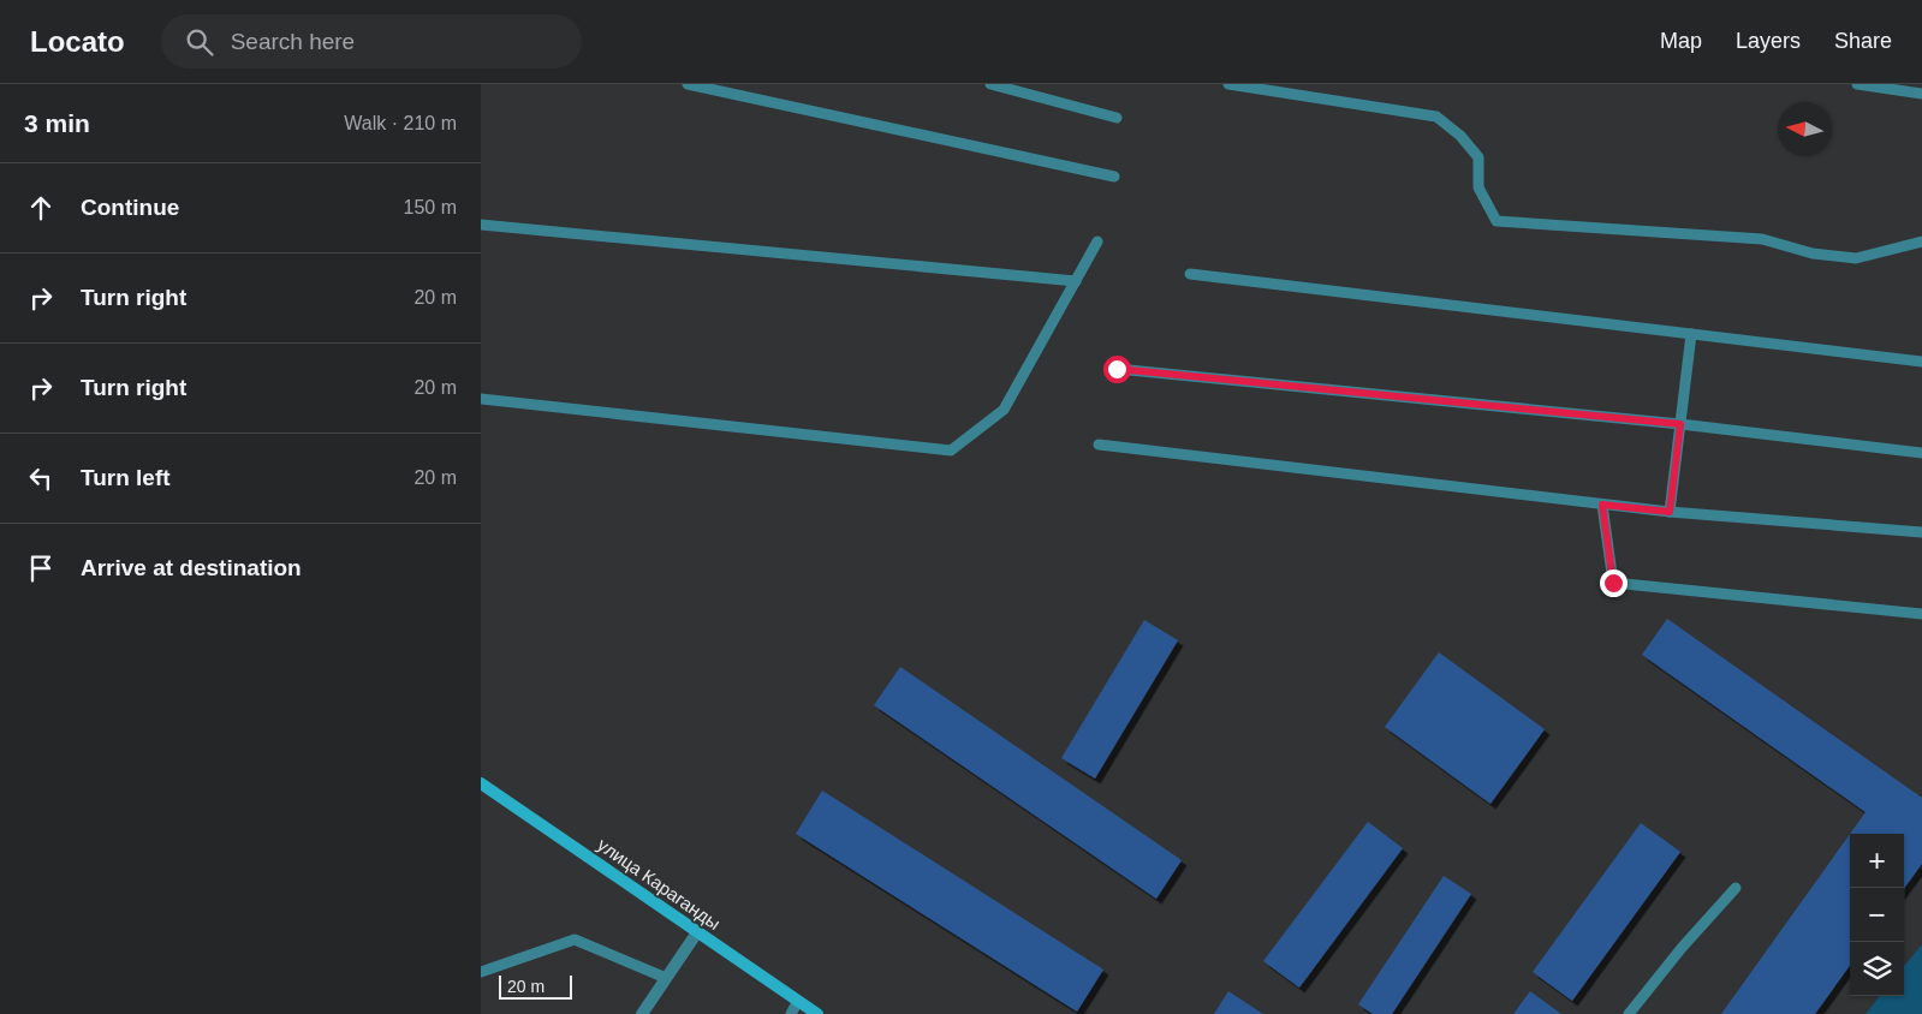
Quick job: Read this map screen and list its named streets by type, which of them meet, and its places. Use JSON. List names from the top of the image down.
{
  "streets": {
    "main road": ["улица Караганды"]
  },
  "scale_bar": "20 m",
  "north": "left",
  "page": {
    "header": "Locato",
    "search": "Search here",
    "nav": ["Map", "Layers", "Share"],
    "heading": ["3 min", "Walk · 210 m"],
    "list": [
      ["Continue", "150 m"],
      ["Turn right", "20 m"],
      ["Turn right", "20 m"],
      ["Turn left", "20 m"],
      "Arrive at destination"
    ],
    "map_buttons": ["+", "−"],
    "scale": "20 m"
  }
}
